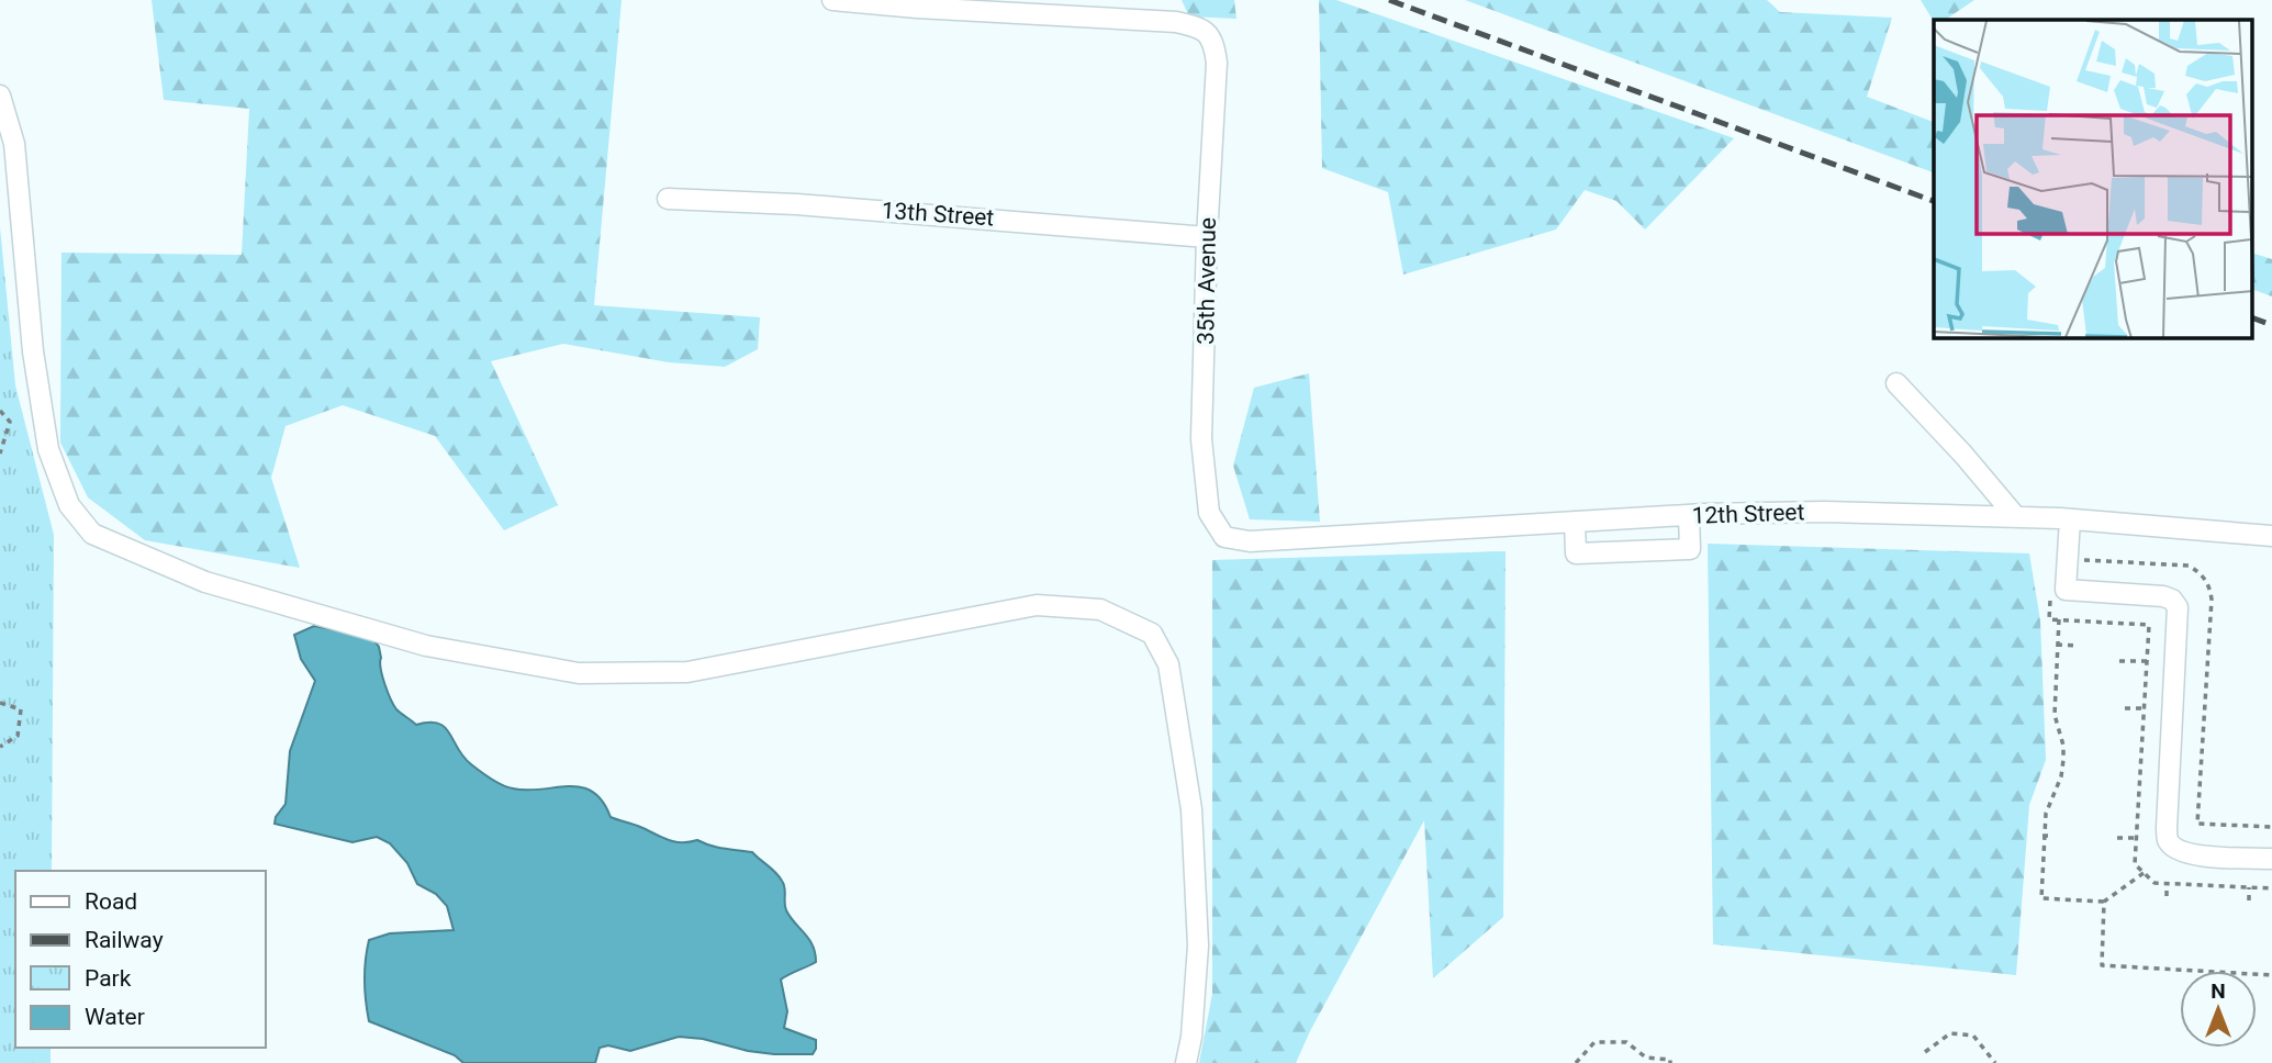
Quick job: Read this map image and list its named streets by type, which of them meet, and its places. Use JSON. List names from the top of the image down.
{
  "streets": {
    "street": ["13th Street", "35th Avenue", "12th Street"]
  },
  "crossings": [
    ["13th Street", "35th Avenue"],
    ["35th Avenue", "12th Street"]
  ],
  "legend": [
    "Road",
    "Railway",
    "Park",
    "Water"
  ],
  "north": "top"
}
